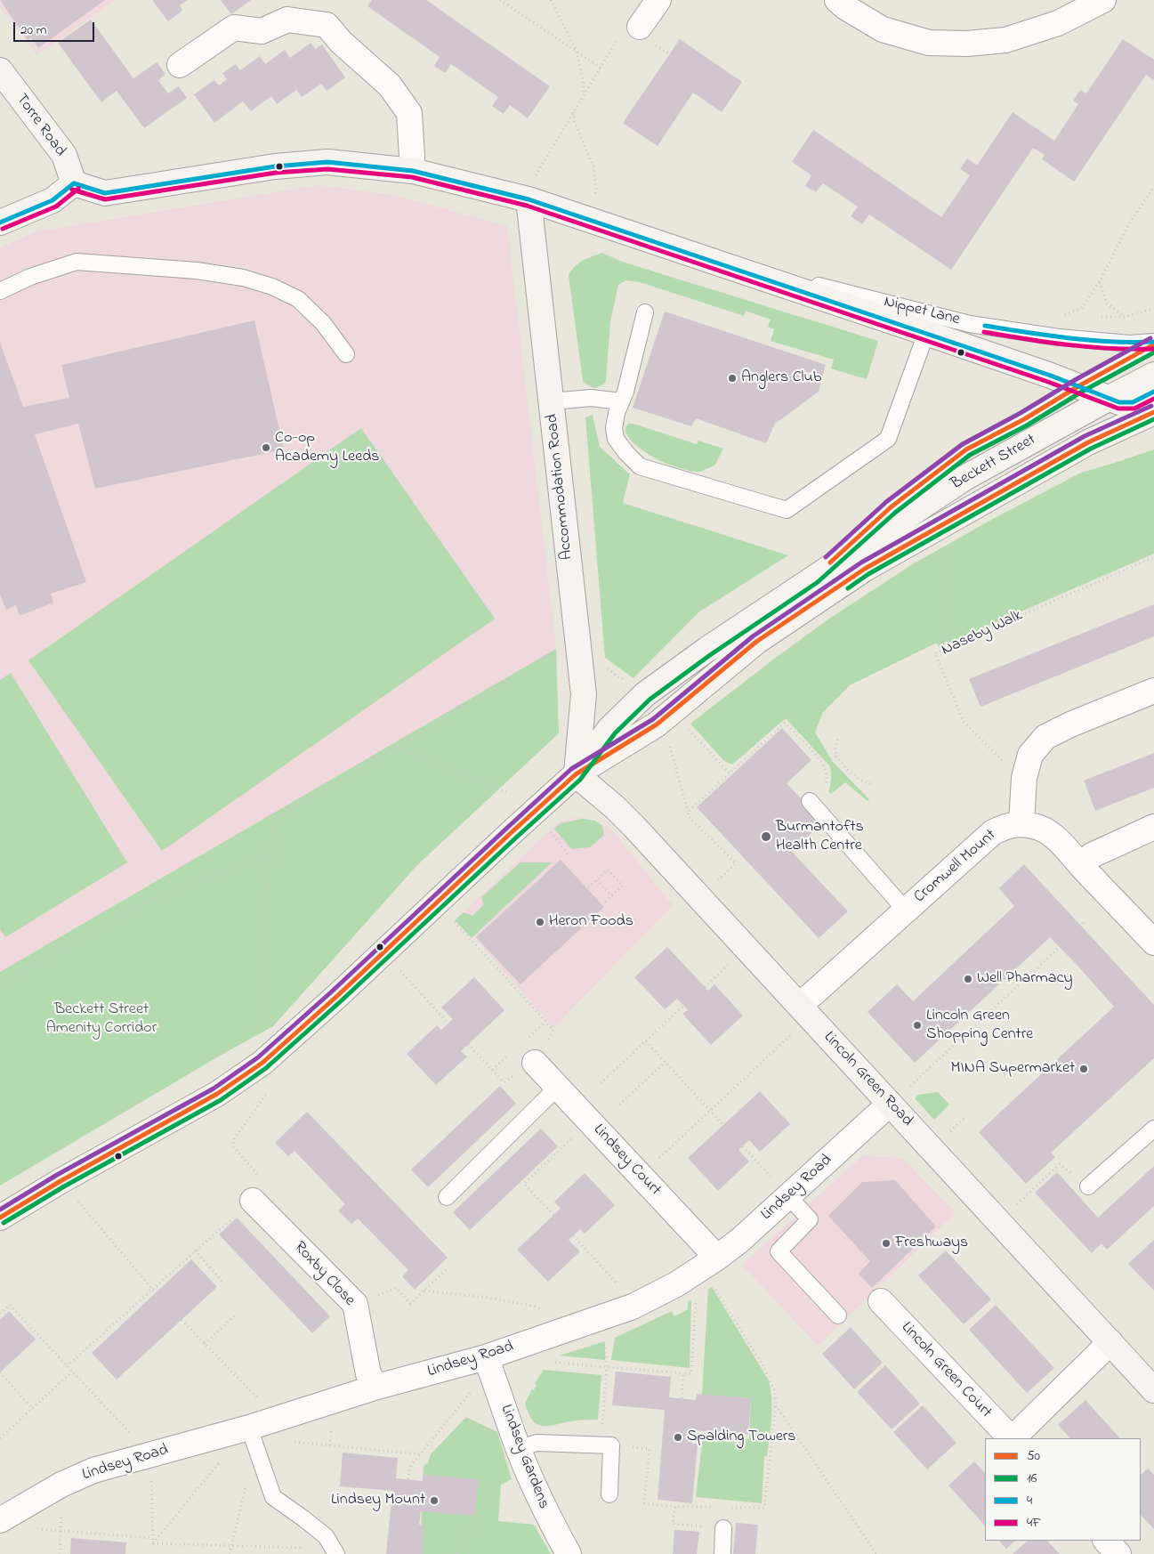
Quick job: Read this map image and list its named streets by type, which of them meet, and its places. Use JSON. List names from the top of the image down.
{
  "streets": {
    "street": [
      "Torre Road",
      "Nippet Lane",
      "Beckett Street",
      "Accommodation Road",
      "Cromwell Mount",
      "Lincoln Green Road",
      "Lindsey Court",
      "Lindsey Road",
      "Roxby Close",
      "Lincoln Green Court",
      "Lindsey Gardens"
    ],
    "path": ["Naseby Walk"]
  },
  "crossings": [
    ["Torre Road", "Nippet Lane"],
    ["Nippet Lane", "Beckett Street"],
    ["Nippet Lane", "Accommodation Road"],
    ["Beckett Street", "Accommodation Road"],
    ["Beckett Street", "Lincoln Green Road"],
    ["Accommodation Road", "Lincoln Green Road"],
    ["Cromwell Mount", "Lincoln Green Road"],
    ["Lincoln Green Road", "Lindsey Road"],
    ["Lincoln Green Road", "Lincoln Green Court"],
    ["Lindsey Court", "Lindsey Road"],
    ["Lindsey Road", "Roxby Close"],
    ["Lindsey Road", "Lindsey Gardens"]
  ],
  "parks": ["Beckett Street Amenity Corridor"],
  "places": [
    "Anglers Club",
    "Co-op Academy Leeds",
    "Burmantofts Health Centre",
    "Heron Foods",
    "Well Pharmacy",
    "Lincoln Green Shopping Centre",
    "MINA Supermarket",
    "Freshways",
    "Spalding Towers",
    "Lindsey Mount"
  ],
  "lines": [
    "transit line 4",
    "transit line 4F",
    "transit line 50",
    "transit line 16"
  ],
  "legend": [
    "50",
    "16",
    "4",
    "4F"
  ],
  "scale_bar": "20 m"
}
